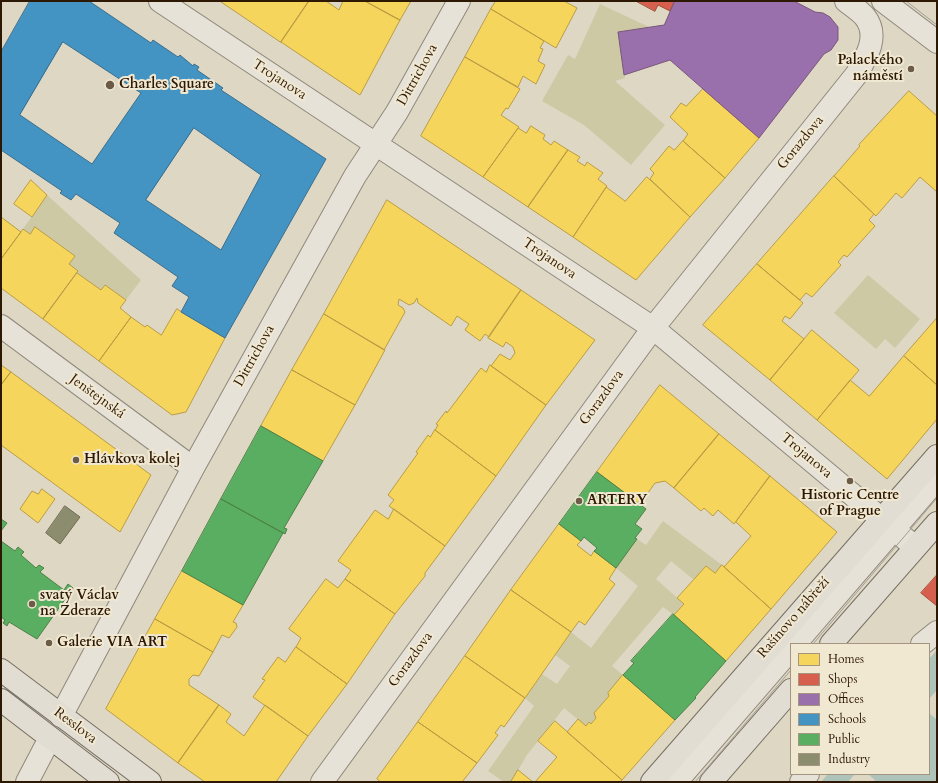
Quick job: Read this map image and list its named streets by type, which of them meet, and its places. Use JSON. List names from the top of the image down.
{
  "streets": {
    "main road": ["Rašínovo nábřeží", "Resslova"],
    "street": [
      "Dittrichova",
      "Trojanova",
      "Gorazdova",
      "Jenštejnská"
    ]
  },
  "crossings": [
    ["Dittrichova", "Trojanova"],
    ["Dittrichova", "Jenštejnská"],
    ["Dittrichova", "Resslova"],
    ["Trojanova", "Gorazdova"],
    ["Trojanova", "Rašínovo nábřeží"]
  ],
  "places": [
    "Palackého náměstí",
    "Charles Square",
    "Hlávkova kolej",
    "Historic Centre of Prague",
    "ARTERY",
    "svatý Václav na Zderaze",
    "Galerie VIA ART"
  ],
  "legend": [
    "Homes",
    "Shops",
    "Offices",
    "Schools",
    "Public",
    "Industry"
  ]
}
